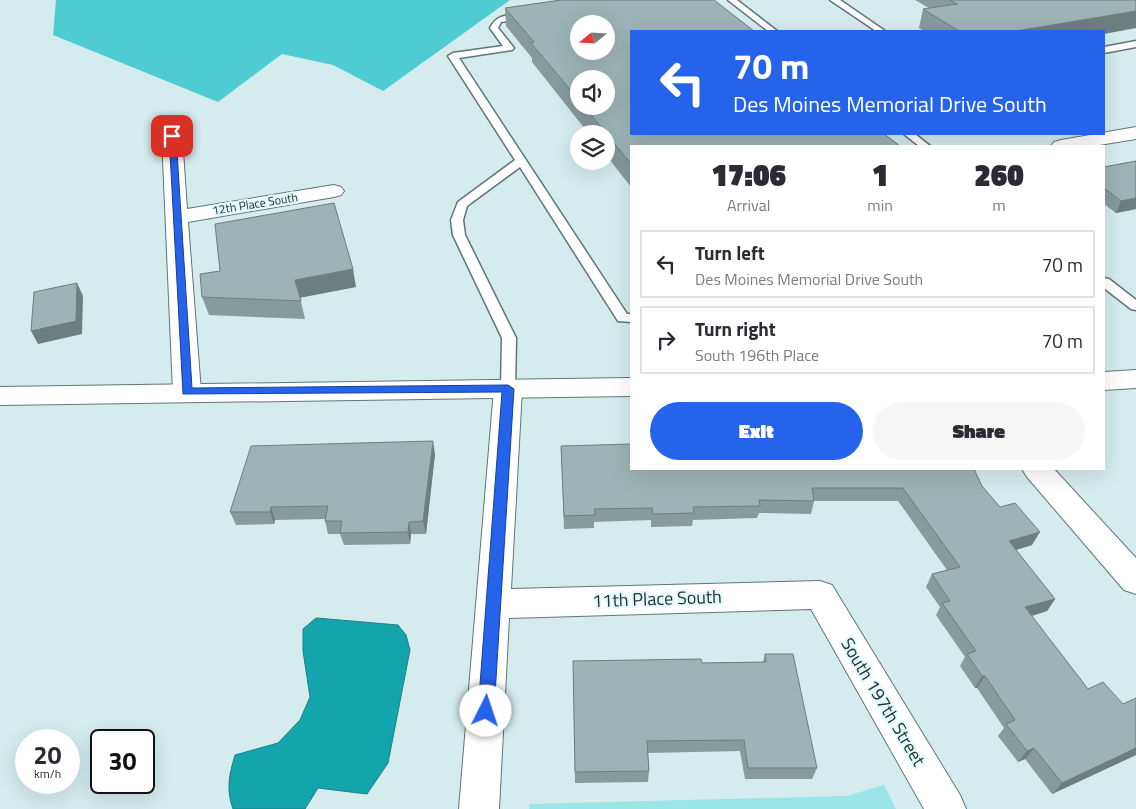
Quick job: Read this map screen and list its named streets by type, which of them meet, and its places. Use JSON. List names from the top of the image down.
{
  "streets": {
    "street": ["12th Place South", "11th Place South", "South 197th Street"]
  },
  "crossings": [
    ["11th Place South", "South 197th Street"]
  ],
  "north": "left",
  "page": {
    "turn": ["70 m", "Des Moines Memorial Drive South"],
    "eta": [
      "17:06",
      "Arrival",
      "1",
      "min",
      "260",
      "m"
    ],
    "list": [
      {
        "name": "Turn left",
        "note": "Des Moines Memorial Drive South",
        "value": "70 m"
      },
      {
        "name": "Turn right",
        "note": "South 196th Place",
        "value": "70 m"
      }
    ],
    "buttons": ["Exit", "Share"],
    "speed": "20 km/h",
    "limit": "30"
  }
}
